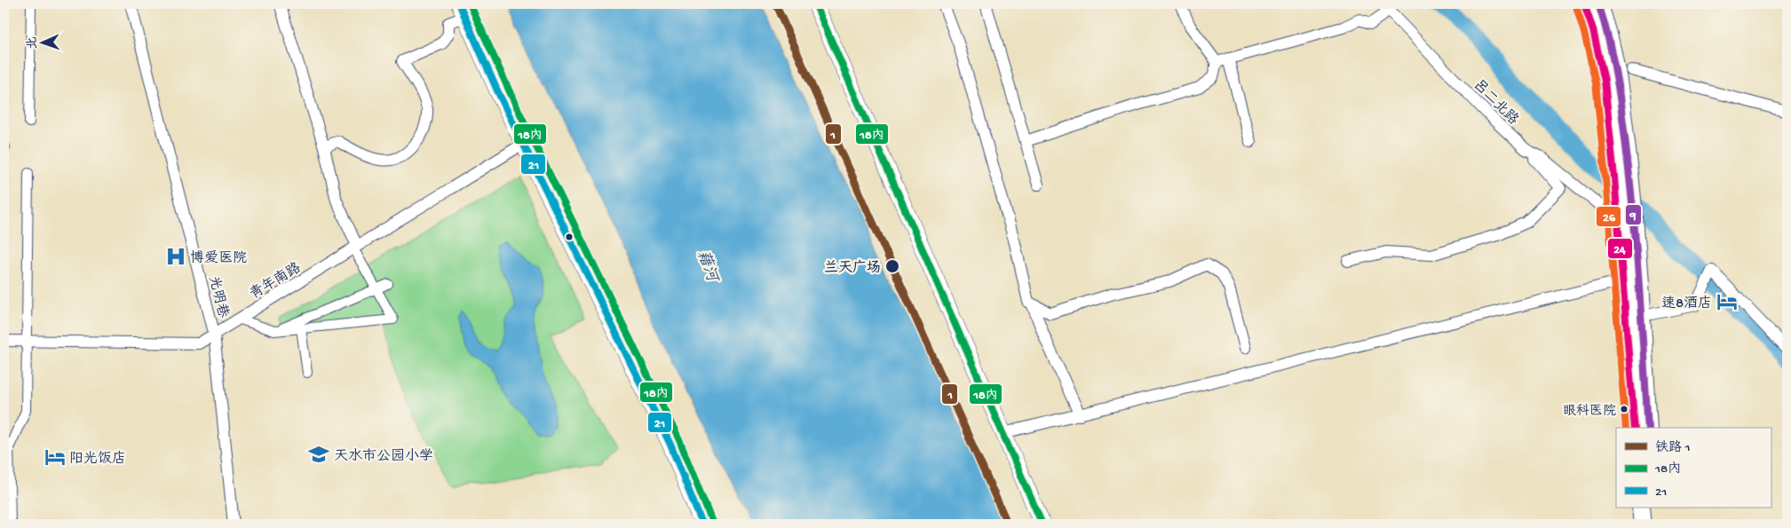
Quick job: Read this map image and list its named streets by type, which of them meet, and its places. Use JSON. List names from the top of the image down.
{
  "streets": {
    "street": ["吕二北路", "青年南路", "光明巷"]
  },
  "crossings": [
    ["青年南路", "光明巷"]
  ],
  "water": ["藉河"],
  "places": {
    "hospital": ["博爱医院"],
    "other": ["兰天广场", "眼科医院"],
    "hotel": ["速8酒店", "阳光饭店"],
    "school or university": ["天水市公园小学"]
  },
  "lines": [
    "rail line 1",
    "transit line 18内",
    "transit line 21",
    "transit line 9",
    "transit line 24",
    "transit line 26"
  ],
  "legend": ["铁路 1", "18内", "21"],
  "north": "left"
}
